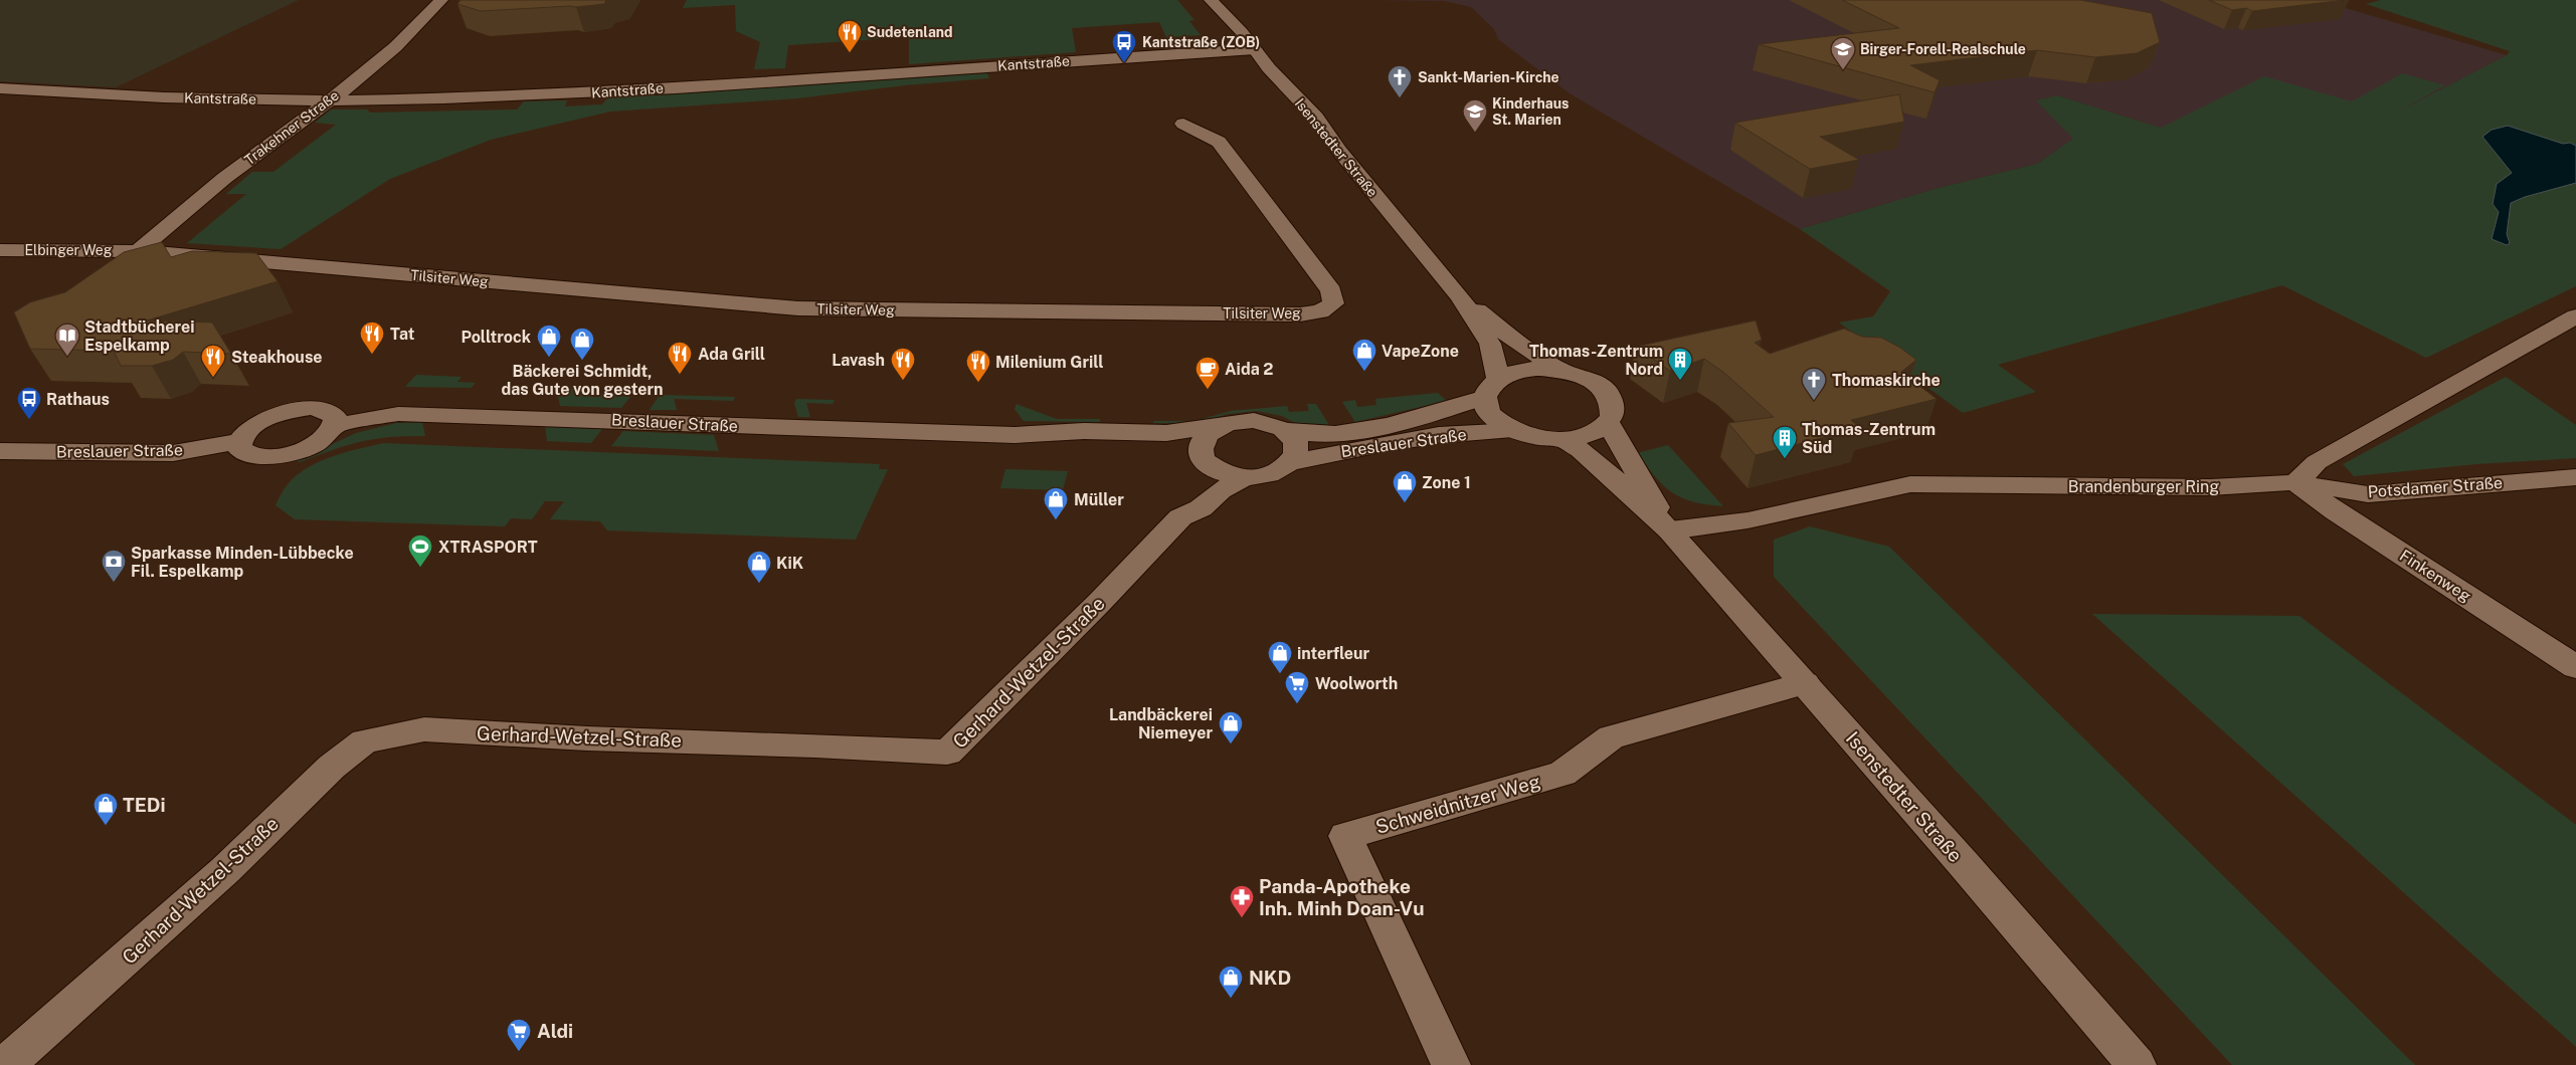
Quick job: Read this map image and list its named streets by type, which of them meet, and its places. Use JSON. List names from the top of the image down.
{
  "streets": {
    "street": [
      "Kantstraße",
      "Trakehner Straße",
      "Isenstedter Straße",
      "Elbinger Weg",
      "Tilsiter Weg",
      "Breslauer Straße",
      "Brandenburger Ring",
      "Potsdamer Straße",
      "Finkenweg",
      "Gerhard-Wetzel-Straße",
      "Schweidnitzer Weg"
    ]
  },
  "crossings": [
    ["Kantstraße", "Trakehner Straße"],
    ["Kantstraße", "Isenstedter Straße"],
    ["Trakehner Straße", "Elbinger Weg"],
    ["Trakehner Straße", "Tilsiter Weg"],
    ["Isenstedter Straße", "Breslauer Straße"],
    ["Isenstedter Straße", "Brandenburger Ring"],
    ["Isenstedter Straße", "Schweidnitzer Weg"],
    ["Elbinger Weg", "Tilsiter Weg"],
    ["Breslauer Straße", "Gerhard-Wetzel-Straße"],
    ["Brandenburger Ring", "Potsdamer Straße"],
    ["Brandenburger Ring", "Finkenweg"],
    ["Potsdamer Straße", "Finkenweg"]
  ],
  "places": {
    "restaurant": [
      "Sudetenland",
      "Tat",
      "Ada Grill",
      "Steakhouse",
      "Lavash",
      "Milenium Grill"
    ],
    "bus stop": ["Kantstraße (ZOB)", "Rathaus"],
    "school or university": ["Birger-Forell-Realschule", "Kinderhaus St. Marien"],
    "church": ["Sankt-Marien-Kirche", "Thomaskirche"],
    "library": ["Stadtbücherei Espelkamp"],
    "shop": [
      "Polltrock",
      "Bäckerei Schmidt, das Gute von gestern",
      "VapeZone",
      "Zone 1",
      "Müller",
      "KiK",
      "interfleur",
      "Landbäckerei Niemeyer",
      "TEDi",
      "NKD"
    ],
    "building": ["Thomas-Zentrum Nord", "Thomas-Zentrum Süd"],
    "cafe": ["Aida 2"],
    "sports": ["XTRASPORT"],
    "bank": ["Sparkasse Minden-Lübbecke Fil. Espelkamp"],
    "supermarket": ["Woolworth", "Aldi"],
    "pharmacy": ["Panda-Apotheke Inh. Minh Doan-Vu"]
  }
}
